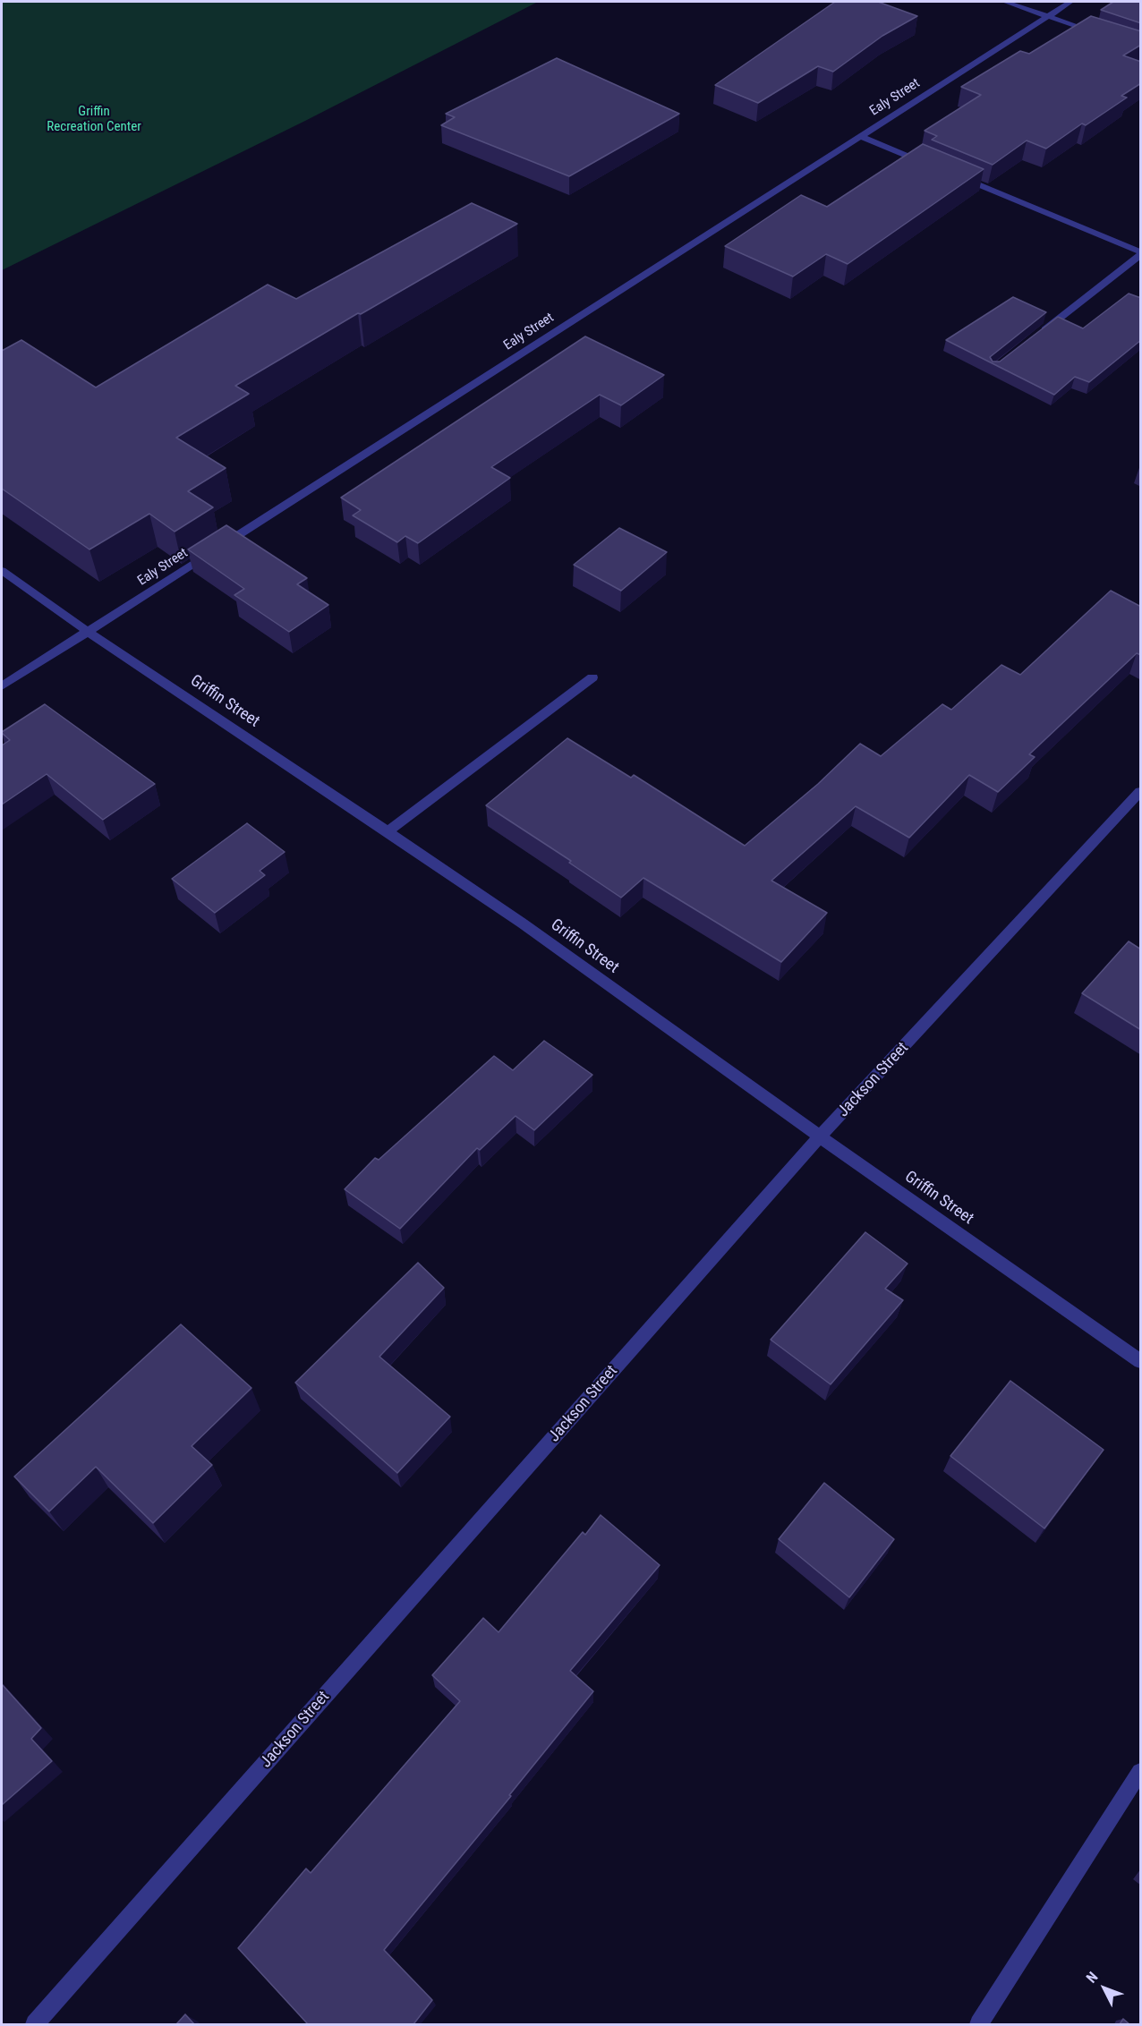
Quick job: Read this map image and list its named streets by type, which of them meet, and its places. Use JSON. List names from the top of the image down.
{
  "streets": {
    "street": ["Ealy Street", "Griffin Street", "Jackson Street"]
  },
  "crossings": [
    ["Ealy Street", "Griffin Street"],
    ["Griffin Street", "Jackson Street"]
  ],
  "parks": ["Griffin Recreation Center"],
  "north": "top left"
}
